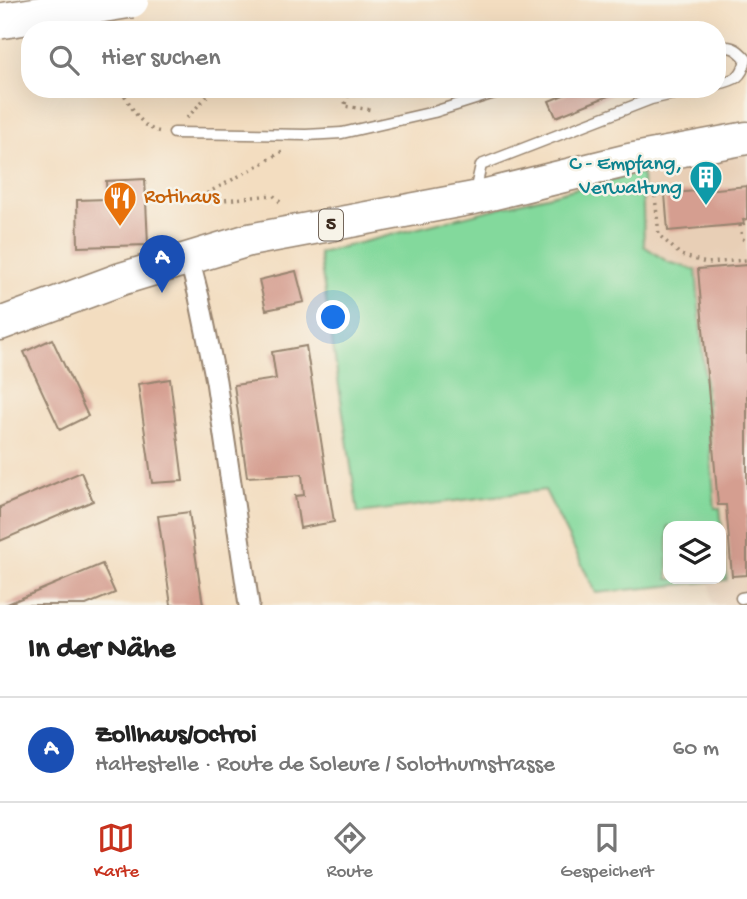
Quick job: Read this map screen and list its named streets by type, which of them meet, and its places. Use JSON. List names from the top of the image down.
{
  "streets": {
    "main road": ["5"]
  },
  "places": {
    "building": ["C - Empfang, Verwaltung"],
    "restaurant": ["Rotihaus"]
  },
  "page": {
    "search": "Hier suchen",
    "pins": "A",
    "heading": "In der Nähe",
    "list": [
      {
        "mark": "A",
        "name": "Zollhaus/Octroi",
        "note": "Haltestelle · Route de Soleure / Solothurnstrasse",
        "value": "60 m"
      }
    ],
    "nav": ["Karte", "Route", "Gespeichert"]
  }
}
